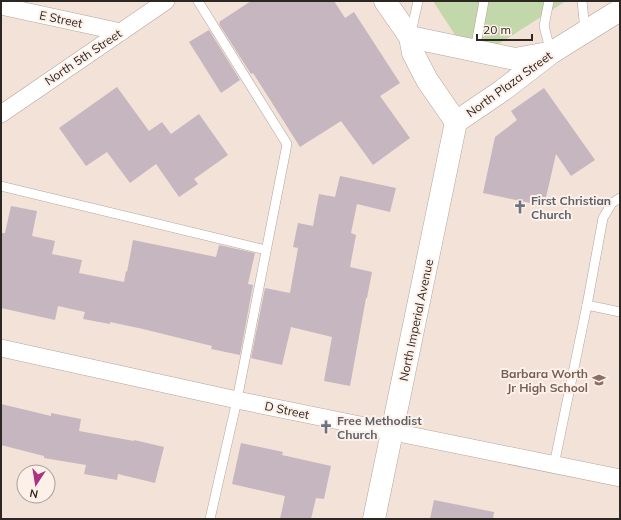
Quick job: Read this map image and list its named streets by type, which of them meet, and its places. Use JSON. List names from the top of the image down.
{
  "streets": {
    "street": [
      "E Street",
      "North 5th Street",
      "North Plaza Street",
      "North Imperial Avenue",
      "D Street"
    ]
  },
  "crossings": [
    ["E Street", "North 5th Street"],
    ["North Plaza Street", "North Imperial Avenue"],
    ["North Imperial Avenue", "D Street"]
  ],
  "places": {
    "church": ["First Christian Church", "Free Methodist Church"],
    "school or university": ["Barbara Worth Jr High School"]
  },
  "scale_bar": "20 m",
  "north": "bottom"
}
